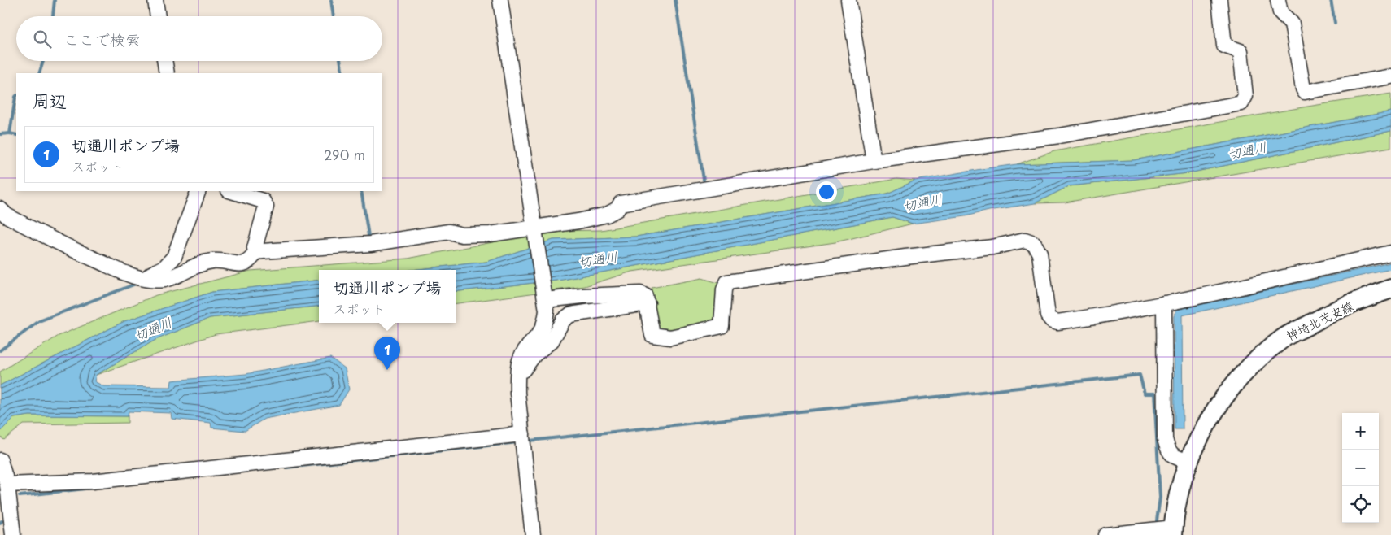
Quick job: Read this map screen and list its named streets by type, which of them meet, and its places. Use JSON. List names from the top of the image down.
{
  "streets": {
    "main road": ["神埼北茂安線"]
  },
  "water": ["切通川"],
  "page": {
    "search": "ここで検索",
    "heading": "周辺",
    "list": [
      {
        "mark": "1",
        "name": "切通川ポンプ場",
        "note": "スポット",
        "value": "290 m"
      }
    ],
    "popup": ["切通川ポンプ場", "スポット"],
    "pins": "1",
    "map_buttons": ["+", "−"]
  }
}
